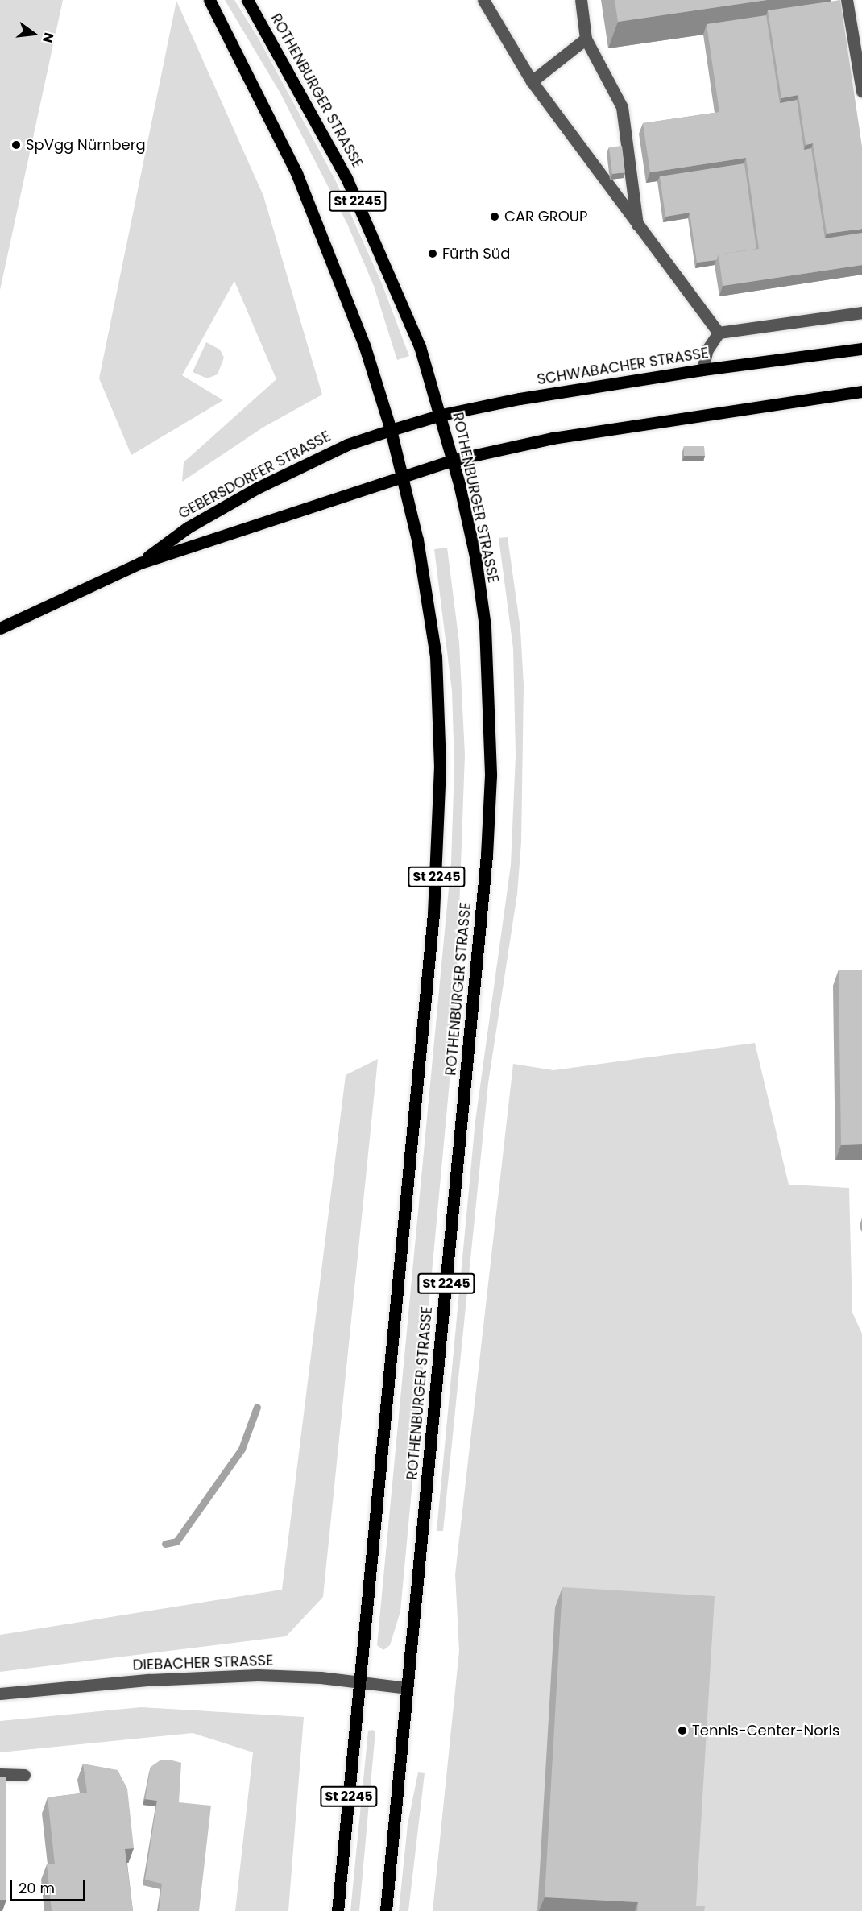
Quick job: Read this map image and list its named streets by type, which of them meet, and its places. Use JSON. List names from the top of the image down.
{
  "streets": {
    "main road": [
      "ROTHENBURGER STRASSE",
      "St 2245",
      "SCHWABACHER STRASSE",
      "GEBERSDORFER STRASSE"
    ],
    "street": ["DIEBACHER STRASSE"]
  },
  "crossings": [
    ["ROTHENBURGER STRASSE", "SCHWABACHER STRASSE"],
    ["ROTHENBURGER STRASSE", "DIEBACHER STRASSE"],
    ["St 2245", "SCHWABACHER STRASSE"],
    ["St 2245", "GEBERSDORFER STRASSE"],
    ["St 2245", "DIEBACHER STRASSE"],
    ["SCHWABACHER STRASSE", "GEBERSDORFER STRASSE"]
  ],
  "places": [
    "SpVgg Nürnberg",
    "CAR GROUP",
    "Fürth Süd",
    "Tennis-Center-Noris"
  ],
  "scale_bar": "20 m",
  "north": "right"
}
